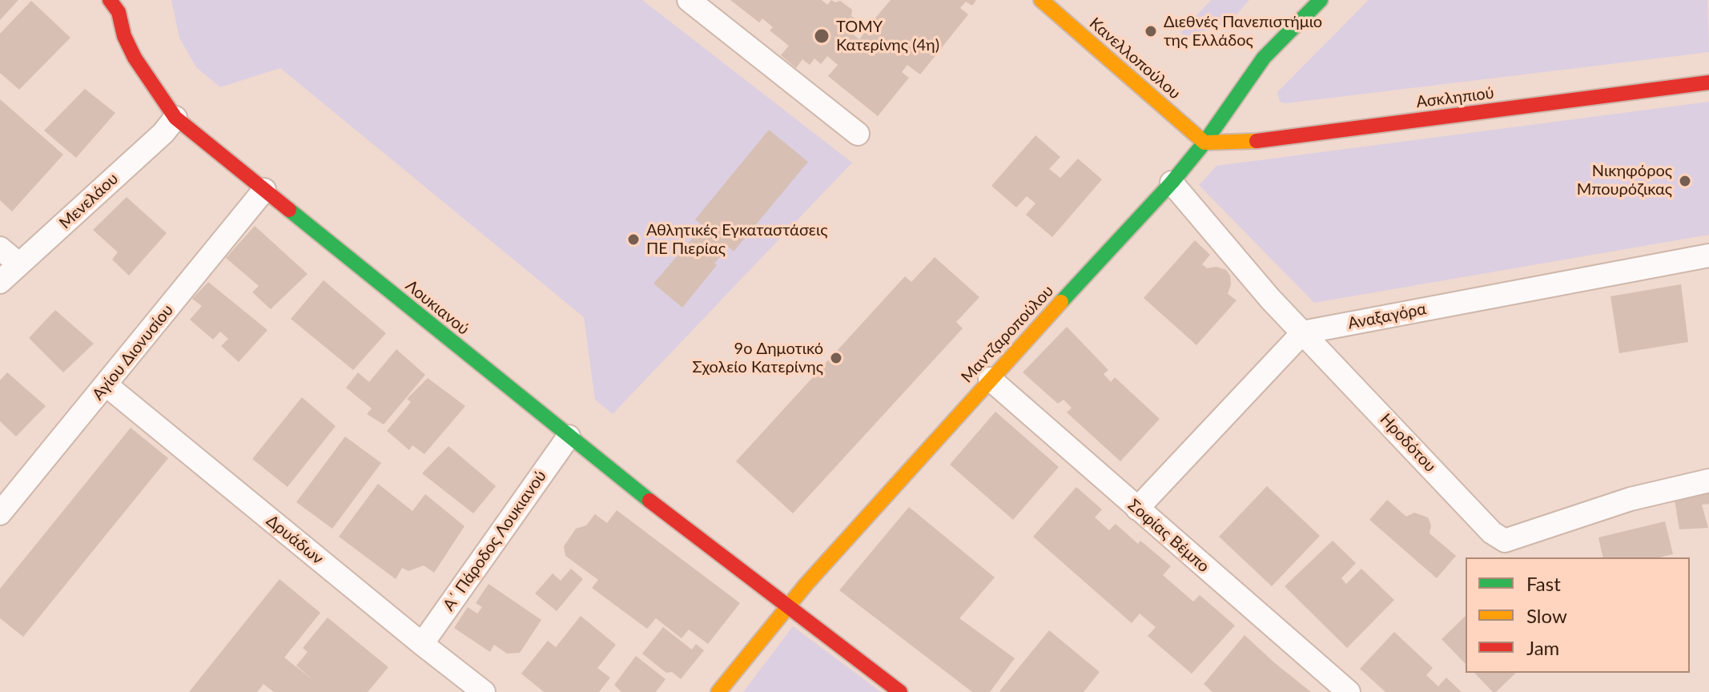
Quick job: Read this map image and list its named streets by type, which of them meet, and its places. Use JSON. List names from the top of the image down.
{
  "streets": {
    "street": [
      "Κανελλοπούλου",
      "Ασκληπιού",
      "Μενελάου",
      "Λουκιανού",
      "Αναξαγόρα",
      "Μαντζαροπούλου",
      "Αγίου Διονυσίου",
      "Ηροδότου",
      "Σοφίας Βέμπο",
      "Δρυάδων",
      "Α΄ Πάροδος Λουκιανού"
    ]
  },
  "crossings": [
    ["Κανελλοπούλου", "Ασκληπιού"],
    ["Κανελλοπούλου", "Μαντζαροπούλου"],
    ["Ασκληπιού", "Μαντζαροπούλου"],
    ["Μενελάου", "Λουκιανού"],
    ["Λουκιανού", "Μαντζαροπούλου"],
    ["Λουκιανού", "Αγίου Διονυσίου"],
    ["Λουκιανού", "Α΄ Πάροδος Λουκιανού"],
    ["Αναξαγόρα", "Ηροδότου"],
    ["Μαντζαροπούλου", "Ηροδότου"],
    ["Μαντζαροπούλου", "Σοφίας Βέμπο"],
    ["Αγίου Διονυσίου", "Δρυάδων"],
    ["Δρυάδων", "Α΄ Πάροδος Λουκιανού"]
  ],
  "places": [
    "Διεθνές Πανεπιστήμιο της Ελλάδος",
    "ΤΟΜΥ Κατερίνης (4η)",
    "Νικηφόρος Μπουρόζικας",
    "Αθλητικές Εγκαταστάσεις ΠΕ Πιερίας",
    "9ο Δημοτικό Σχολείο Κατερίνης"
  ],
  "legend": ["Fast", "Slow", "Jam"]
}
